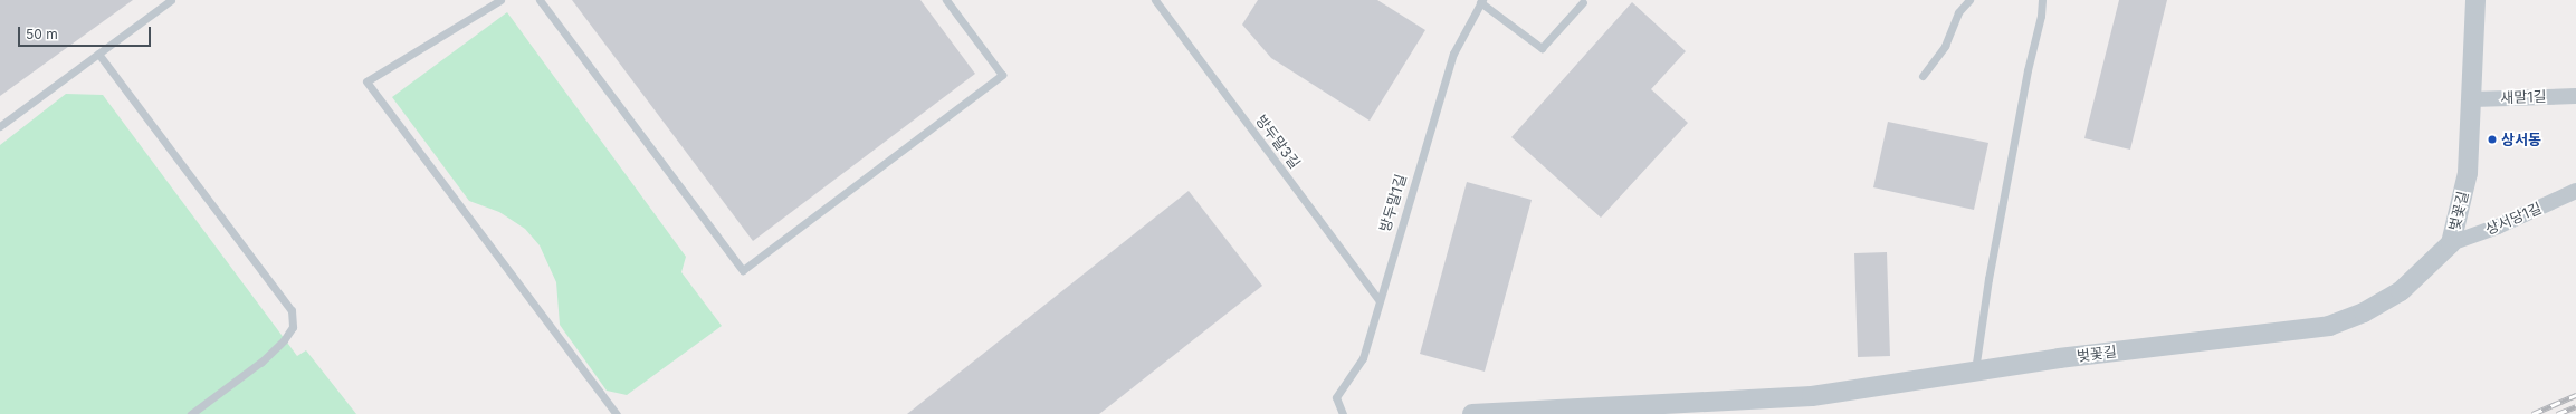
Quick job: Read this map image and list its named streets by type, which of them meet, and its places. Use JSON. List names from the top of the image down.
{
  "streets": {
    "street": ["새말1길", "벚꽃길", "상서당1길"],
    "lane": ["방두말3길", "방두말1길"]
  },
  "crossings": [
    ["새말1길", "벚꽃길"],
    ["방두말3길", "방두말1길"],
    ["벚꽃길", "상서당1길"]
  ],
  "places": ["상서동"],
  "scale_bar": "50 m"
}
